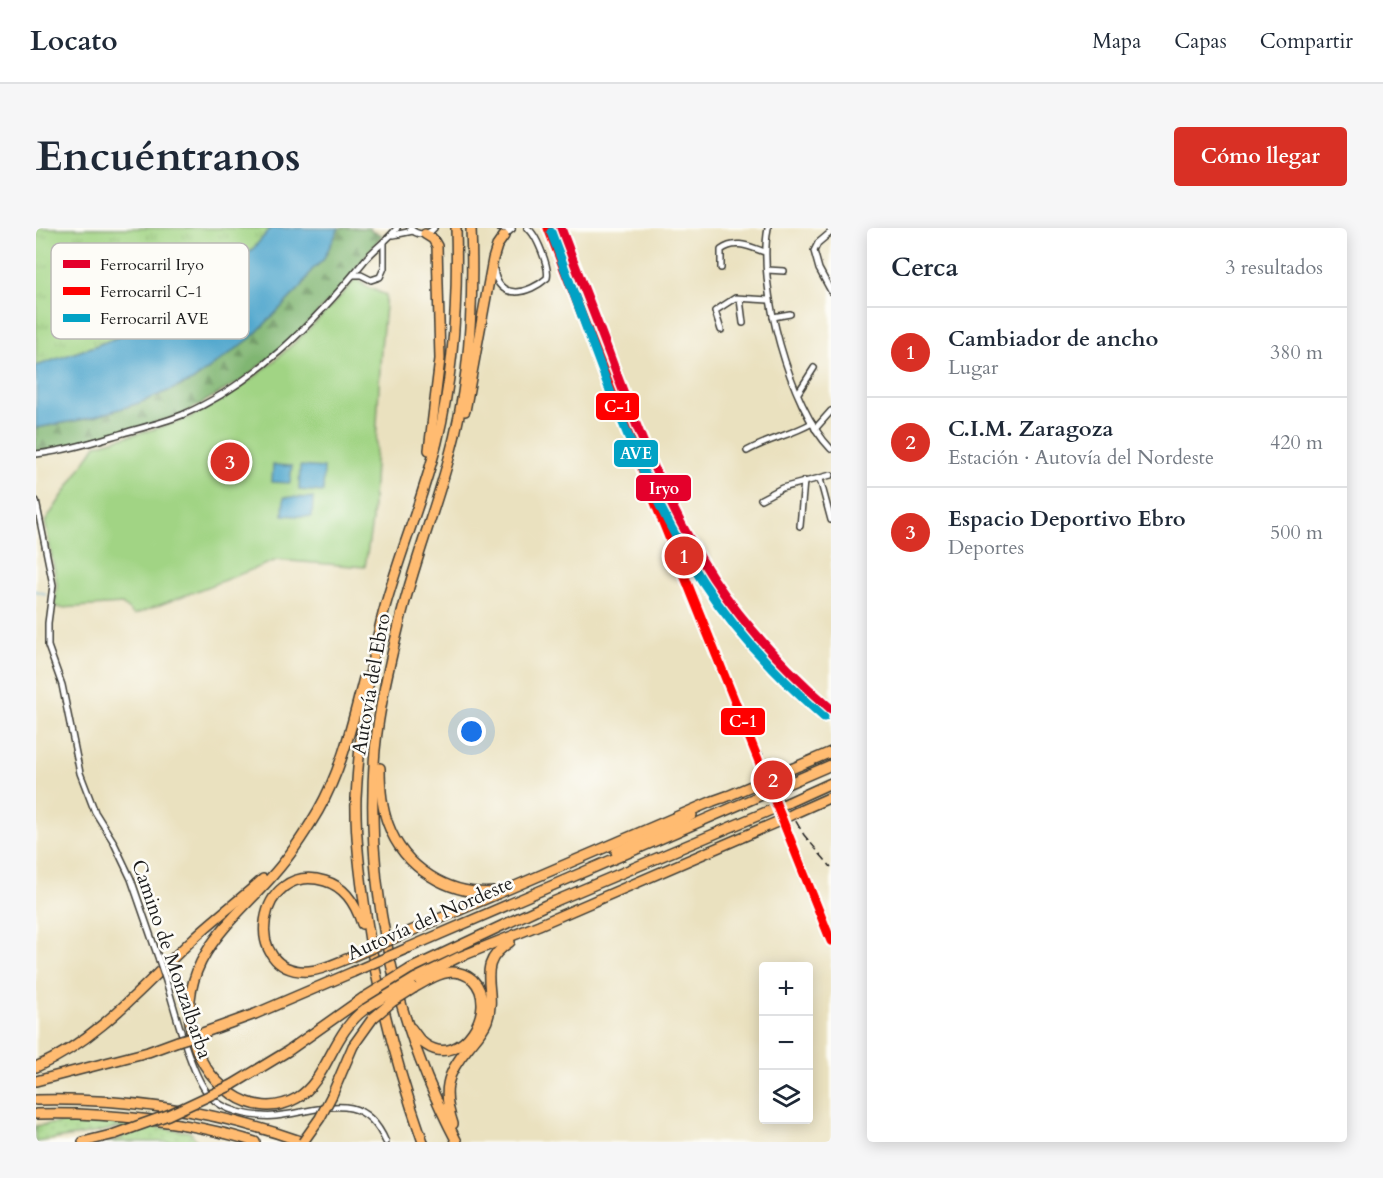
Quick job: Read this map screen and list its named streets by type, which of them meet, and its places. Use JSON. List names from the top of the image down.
{
  "streets": {
    "highway": ["Autovía del Ebro", "Autovía del Nordeste"],
    "street": ["Camino de Monzalbarba"]
  },
  "lines": ["rail line Iryo", "rail line C-1", "rail line AVE"],
  "legend": ["Ferrocarril Iryo", "Ferrocarril C-1", "Ferrocarril AVE"],
  "page": {
    "header": "Locato",
    "nav": ["Mapa", "Capas", "Compartir"],
    "buttons": "Cómo llegar",
    "title": "Encuéntranos",
    "heading": ["Cerca", "3 resultados"],
    "list": [
      {
        "mark": "1",
        "name": "Cambiador de ancho",
        "note": "Lugar",
        "value": "380 m"
      },
      {
        "mark": "2",
        "name": "C.I.M. Zaragoza",
        "note": "Estación · Autovía del Nordeste",
        "value": "420 m"
      },
      {
        "mark": "3",
        "name": "Espacio Deportivo Ebro",
        "note": "Deportes",
        "value": "500 m"
      }
    ],
    "pins": ["3", "1", "2"],
    "map_buttons": ["+", "−"]
  }
}
